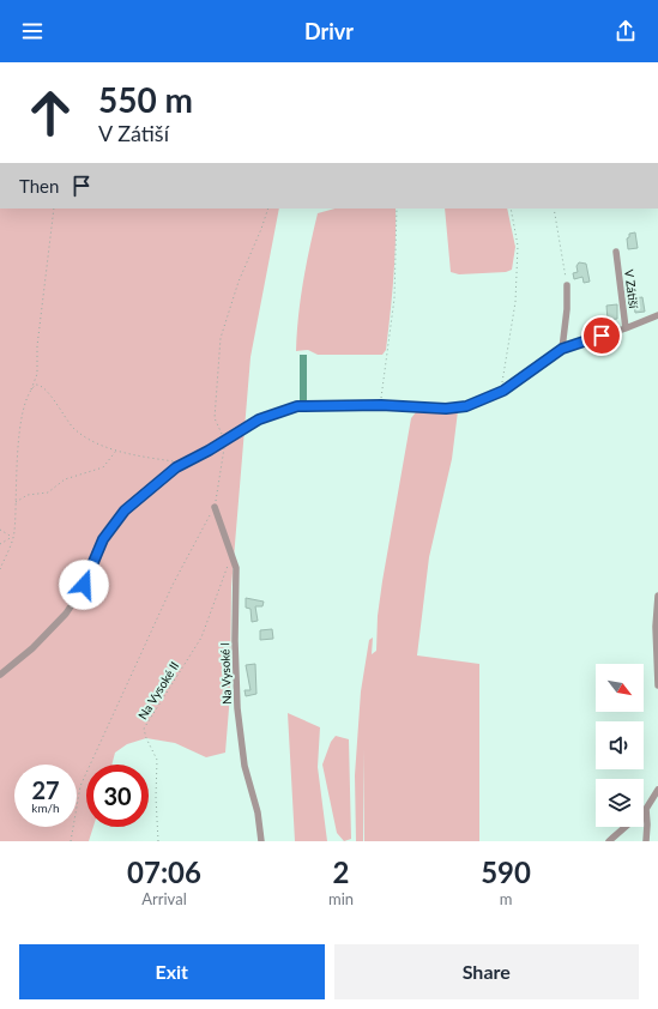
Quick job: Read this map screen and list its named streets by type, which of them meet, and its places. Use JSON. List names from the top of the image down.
{
  "streets": {
    "street": ["V Zátiší", "Na Vysoké I"],
    "path": ["Na Vysoké II"]
  },
  "crossings": [
    ["Na Vysoké I", "Na Vysoké II"]
  ],
  "north": "bottom right",
  "page": {
    "header": "Drivr",
    "turn": ["550 m", "V Zátiší"],
    "then": "Then",
    "speed": "27 km/h",
    "limit": "30",
    "eta": [
      "07:06",
      "Arrival",
      "2",
      "min",
      "590",
      "m"
    ],
    "buttons": ["Exit", "Share"]
  }
}
